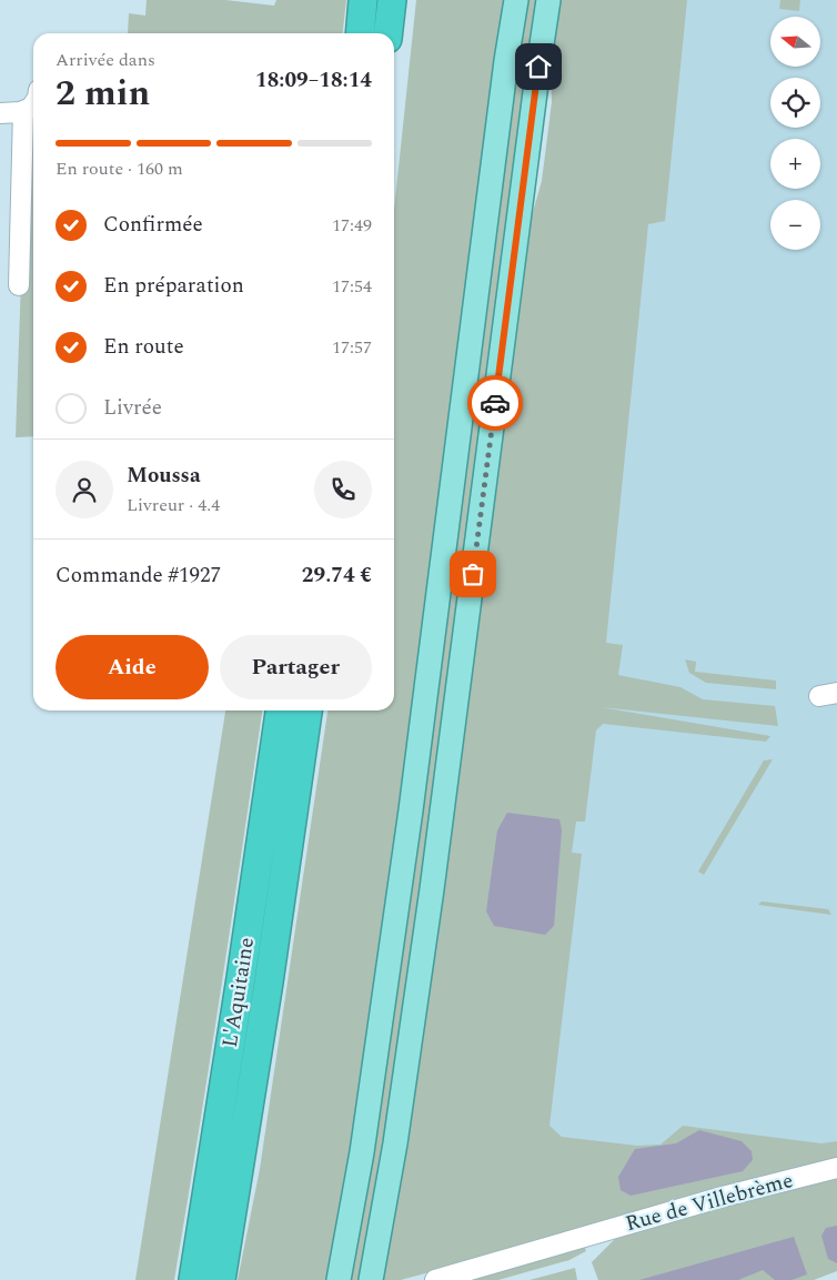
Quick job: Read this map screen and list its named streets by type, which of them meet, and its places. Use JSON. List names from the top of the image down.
{
  "streets": {
    "highway": ["L'Aquitaine"],
    "street": ["Rue de Villebrème"]
  },
  "north": "left",
  "page": {
    "map_buttons": ["+", "−"],
    "heading": ["2 min", "Arrivée dans", "18:09–18:14"],
    "panel": [
      "Moussa",
      "Livreur · 4.4",
      "Commande #1927",
      "29.74 €"
    ],
    "bar": "En route · 160 m",
    "list": [
      ["Confirmée", "17:49"],
      ["En préparation", "17:54"],
      ["En route", "17:57"],
      "Livrée"
    ],
    "buttons": ["Aide", "Partager"]
  }
}
